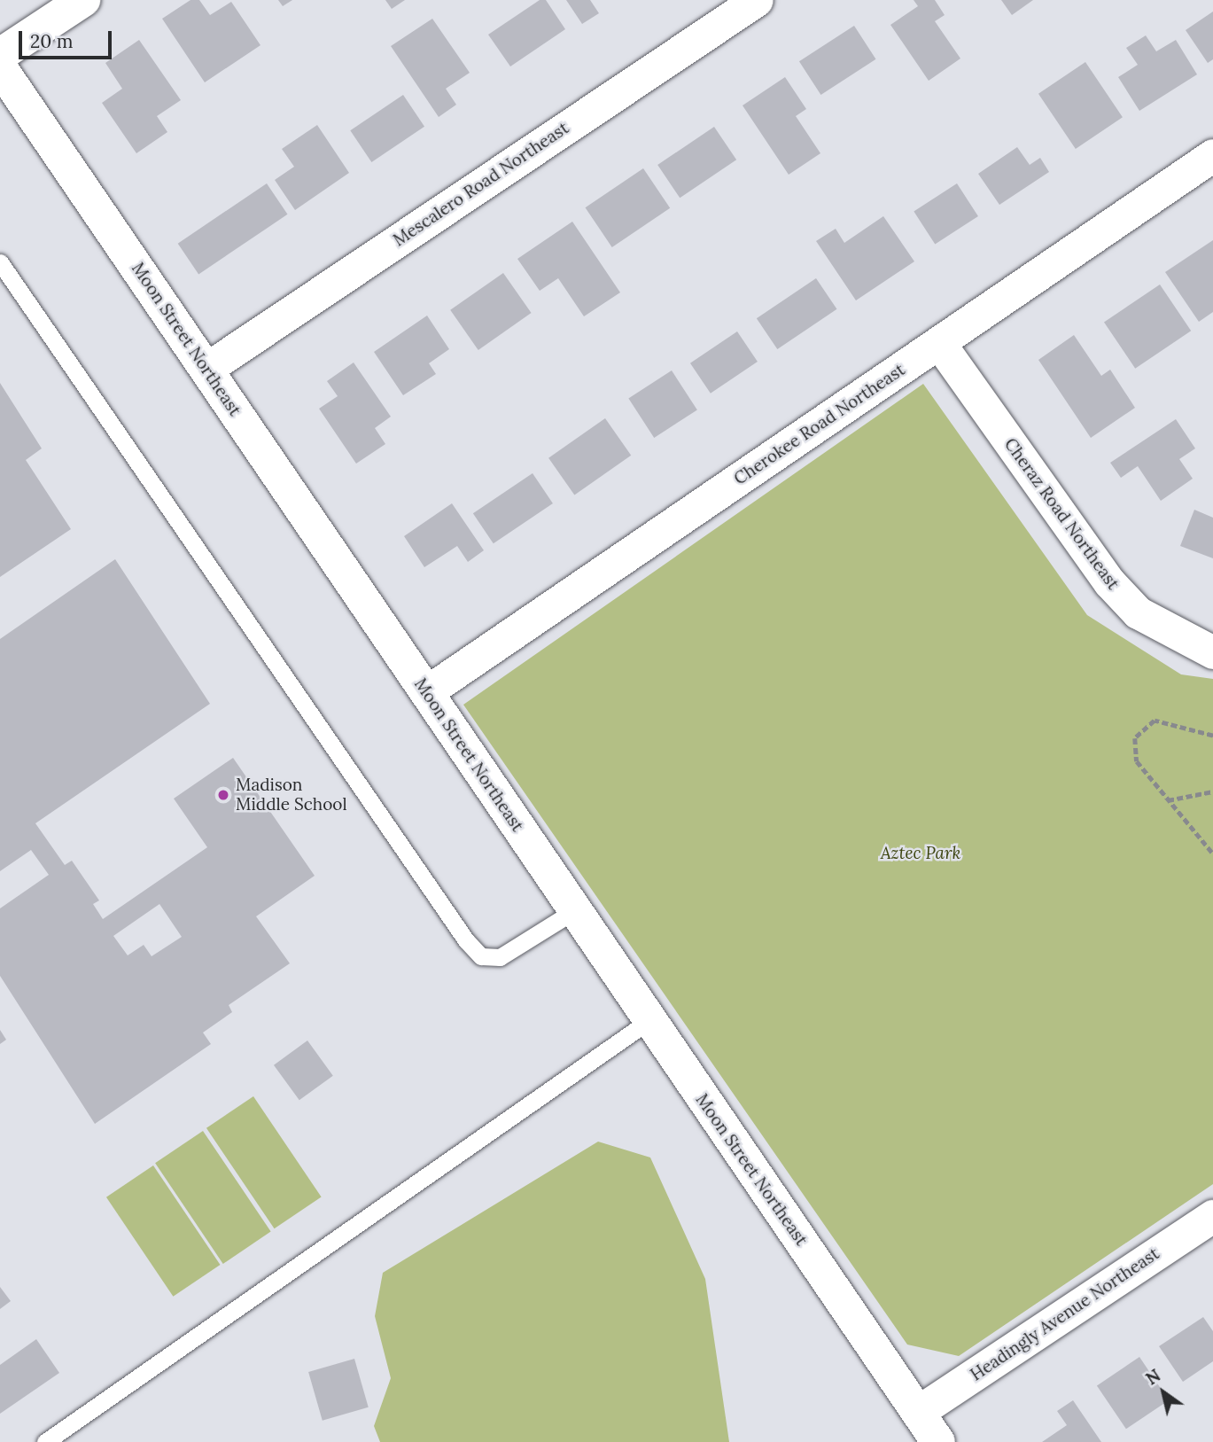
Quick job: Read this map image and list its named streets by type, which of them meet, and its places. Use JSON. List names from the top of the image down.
{
  "streets": {
    "street": [
      "Mescalero Road Northeast",
      "Moon Street Northeast",
      "Cherokee Road Northeast",
      "Cheraz Road Northeast",
      "Headingly Avenue Northeast"
    ]
  },
  "crossings": [
    ["Mescalero Road Northeast", "Moon Street Northeast"],
    ["Moon Street Northeast", "Cherokee Road Northeast"],
    ["Moon Street Northeast", "Headingly Avenue Northeast"],
    ["Cherokee Road Northeast", "Cheraz Road Northeast"]
  ],
  "parks": ["Aztec Park"],
  "places": ["Madison Middle School"],
  "scale_bar": "20 m",
  "north": "top left"
}
